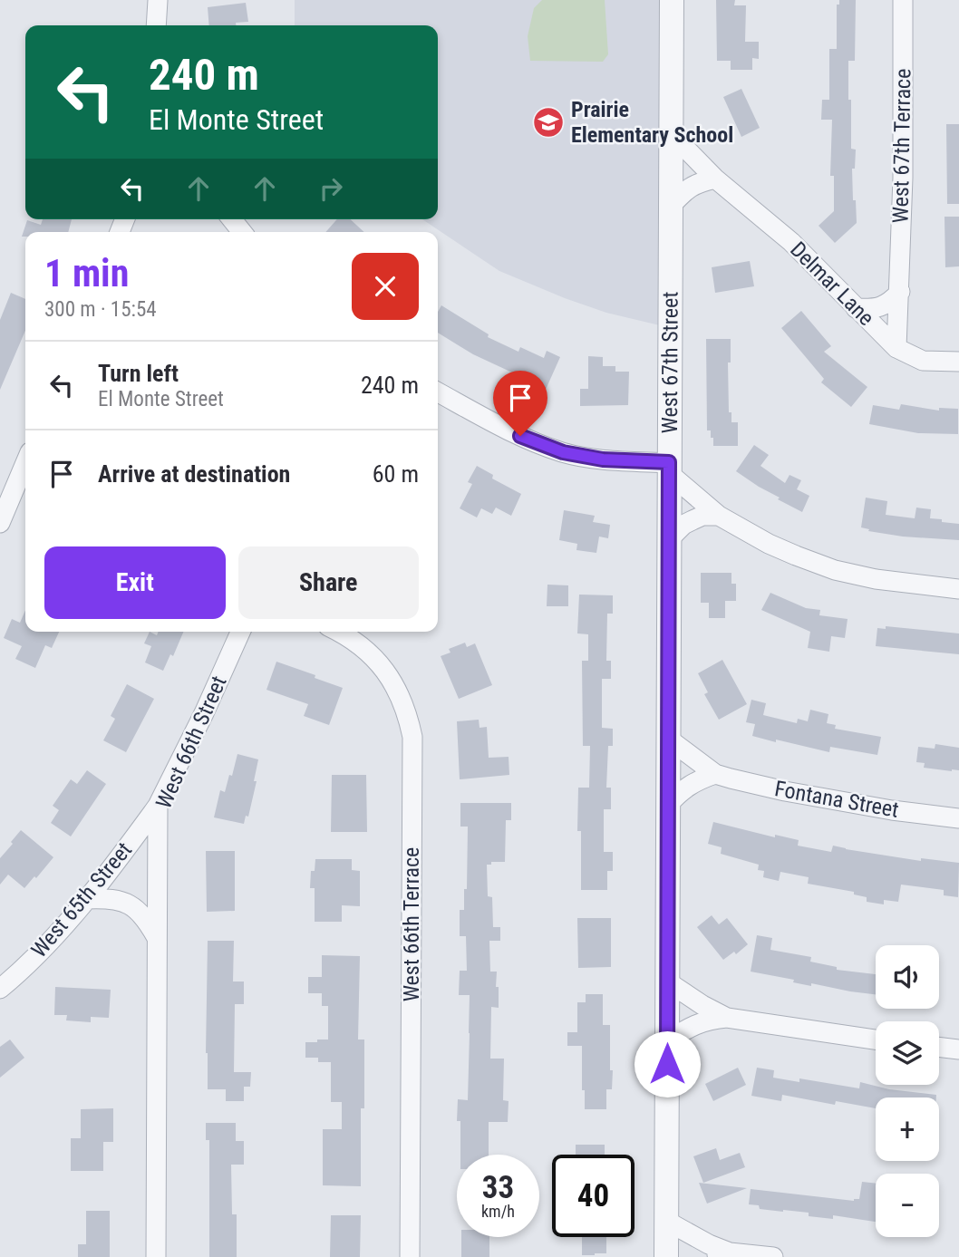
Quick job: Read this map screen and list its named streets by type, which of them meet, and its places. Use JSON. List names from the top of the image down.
{
  "streets": {
    "street": [
      "West 67th Terrace",
      "Delmar Lane",
      "West 67th Street",
      "West 66th Street",
      "Fontana Street",
      "West 65th Street",
      "West 66th Terrace"
    ]
  },
  "crossings": [
    ["West 67th Terrace", "Delmar Lane"],
    ["Delmar Lane", "West 67th Street"],
    ["West 67th Street", "Fontana Street"],
    ["West 66th Street", "West 65th Street"]
  ],
  "places": {
    "school or university": ["Prairie Elementary School"]
  },
  "page": {
    "turn": ["240 m", "El Monte Street"],
    "heading": ["1 min", "300 m · 15:54"],
    "list": [
      {
        "name": "Turn left",
        "note": "El Monte Street",
        "value": "240 m"
      },
      {
        "name": "Arrive at destination",
        "value": "60 m"
      }
    ],
    "buttons": ["Exit", "Share"],
    "map_buttons": ["+", "−"],
    "speed": "33 km/h",
    "limit": "40"
  }
}
